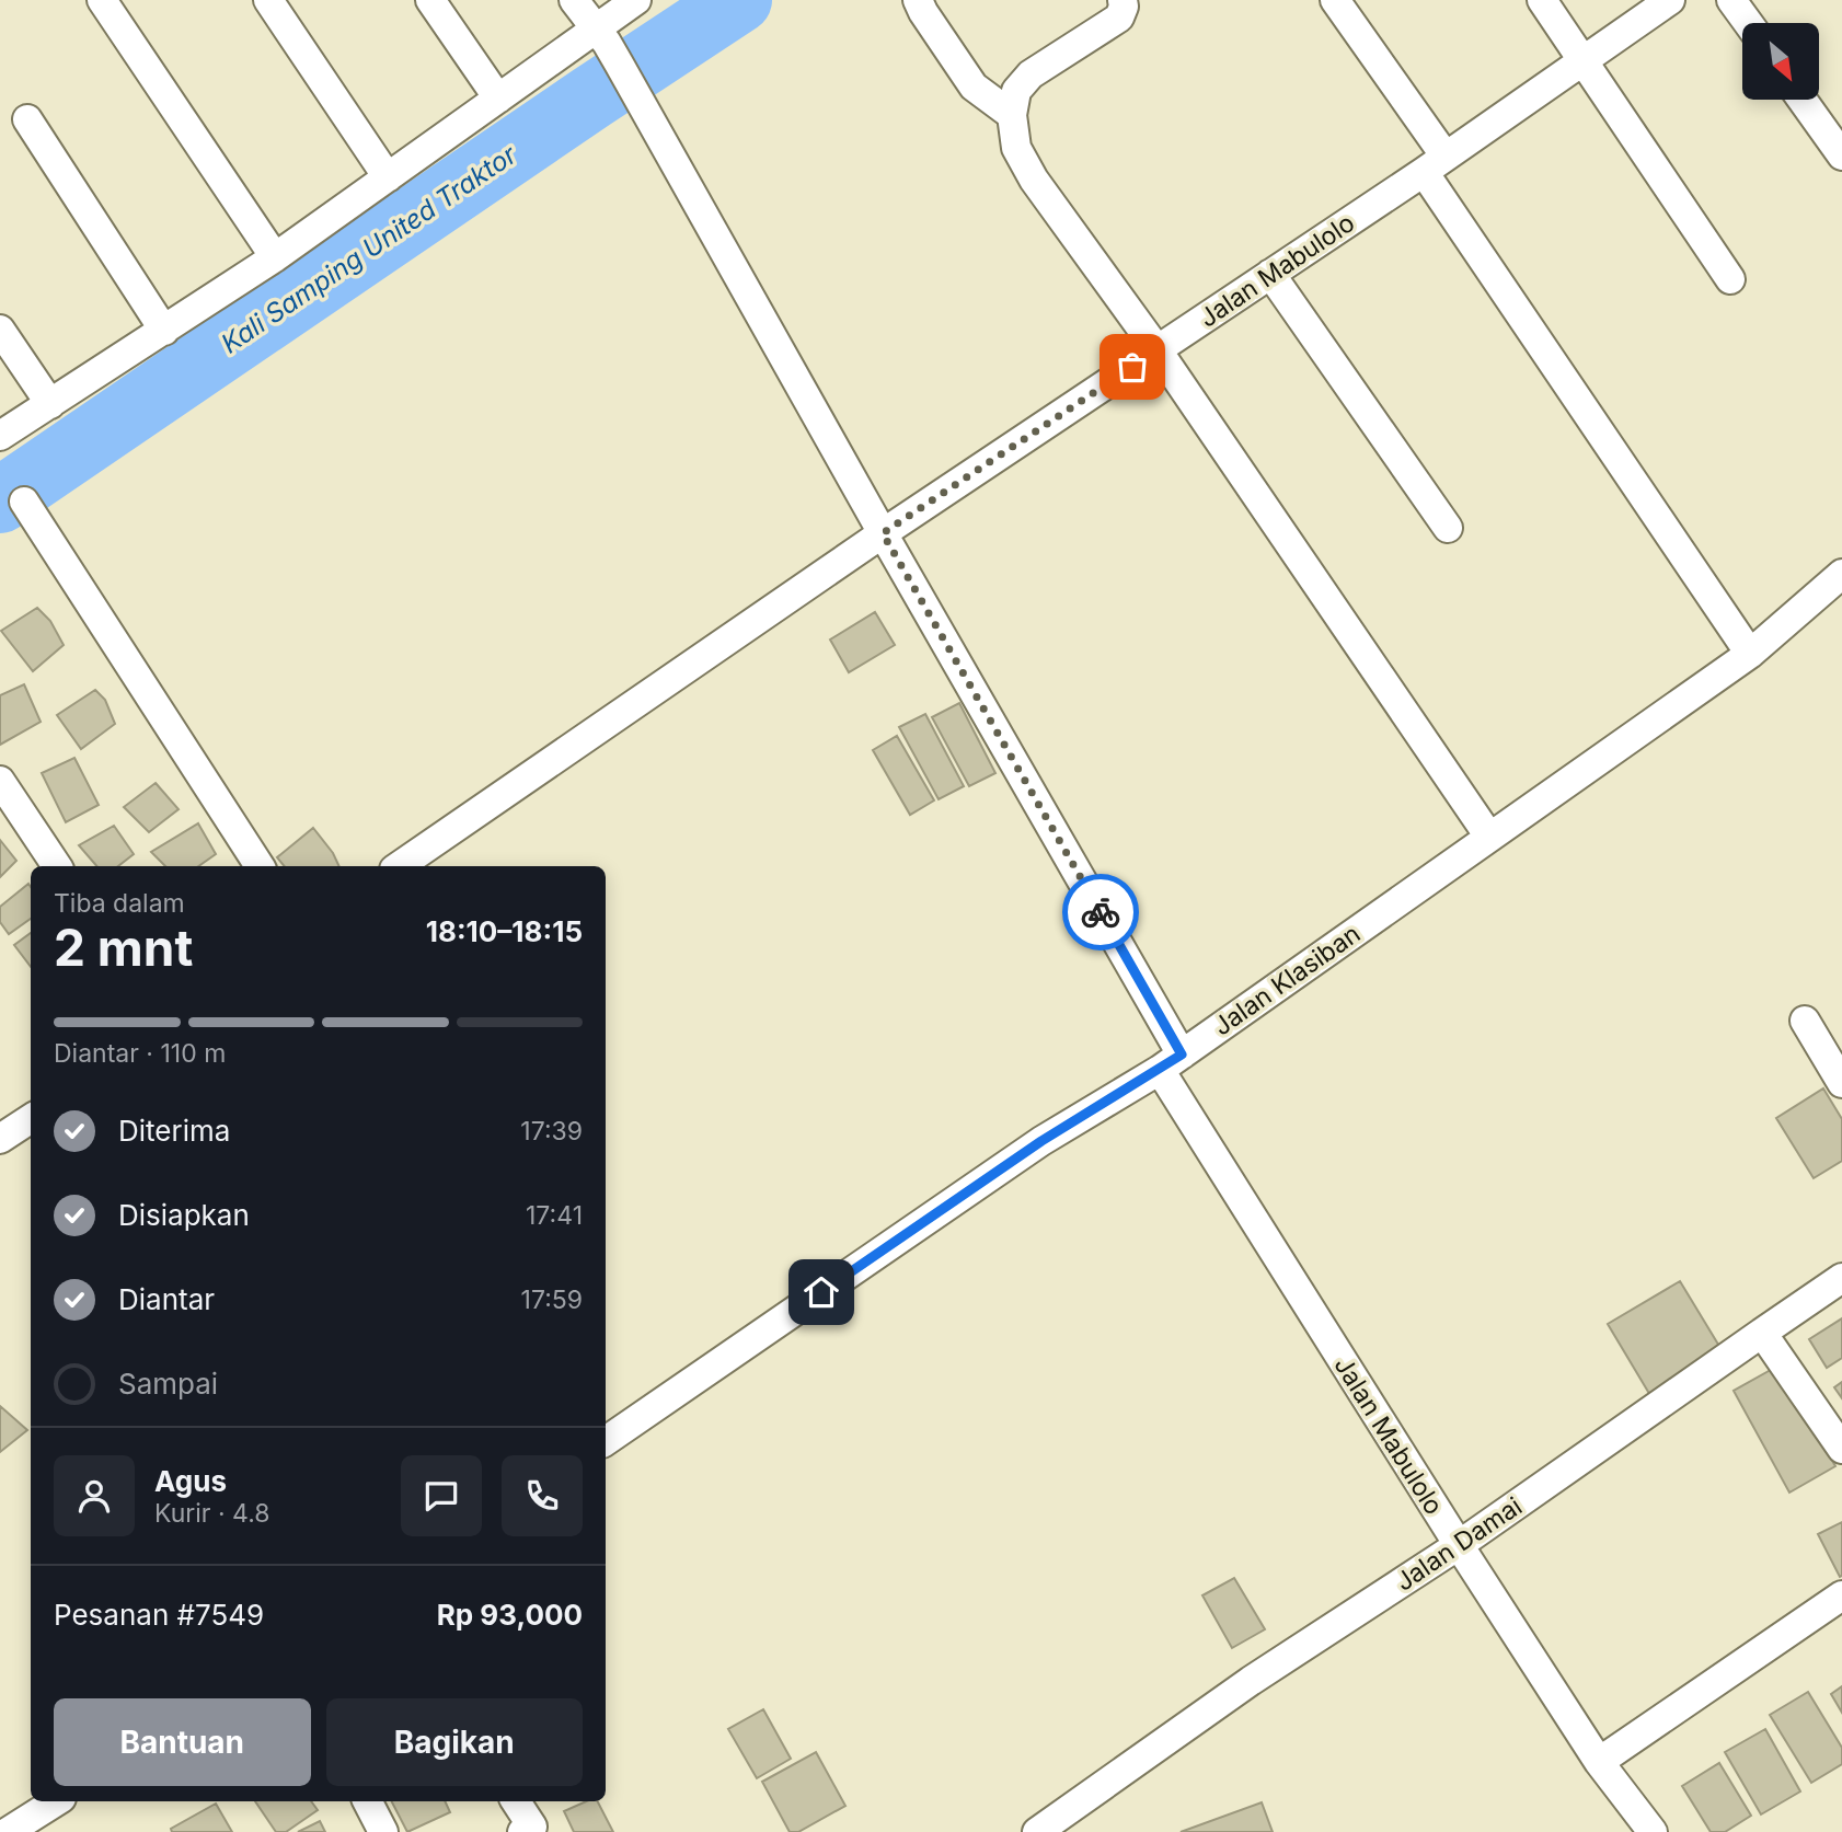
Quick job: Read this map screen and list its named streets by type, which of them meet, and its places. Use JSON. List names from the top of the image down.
{
  "streets": {
    "street": ["Jalan Mabulolo", "Jalan Klasiban", "Jalan Damai"]
  },
  "crossings": [
    ["Jalan Mabulolo", "Jalan Klasiban"],
    ["Jalan Mabulolo", "Jalan Damai"]
  ],
  "water": ["Kali Samping United Traktor"],
  "north": "bottom right",
  "page": {
    "heading": ["2 mnt", "Tiba dalam", "18:10–18:15"],
    "panel": [
      "Agus",
      "Kurir · 4.8",
      "Pesanan #7549",
      "Rp 93,000"
    ],
    "bar": "Diantar · 110 m",
    "list": [
      ["Diterima", "17:39"],
      ["Disiapkan", "17:41"],
      ["Diantar", "17:59"],
      "Sampai"
    ],
    "buttons": ["Bantuan", "Bagikan"]
  }
}
